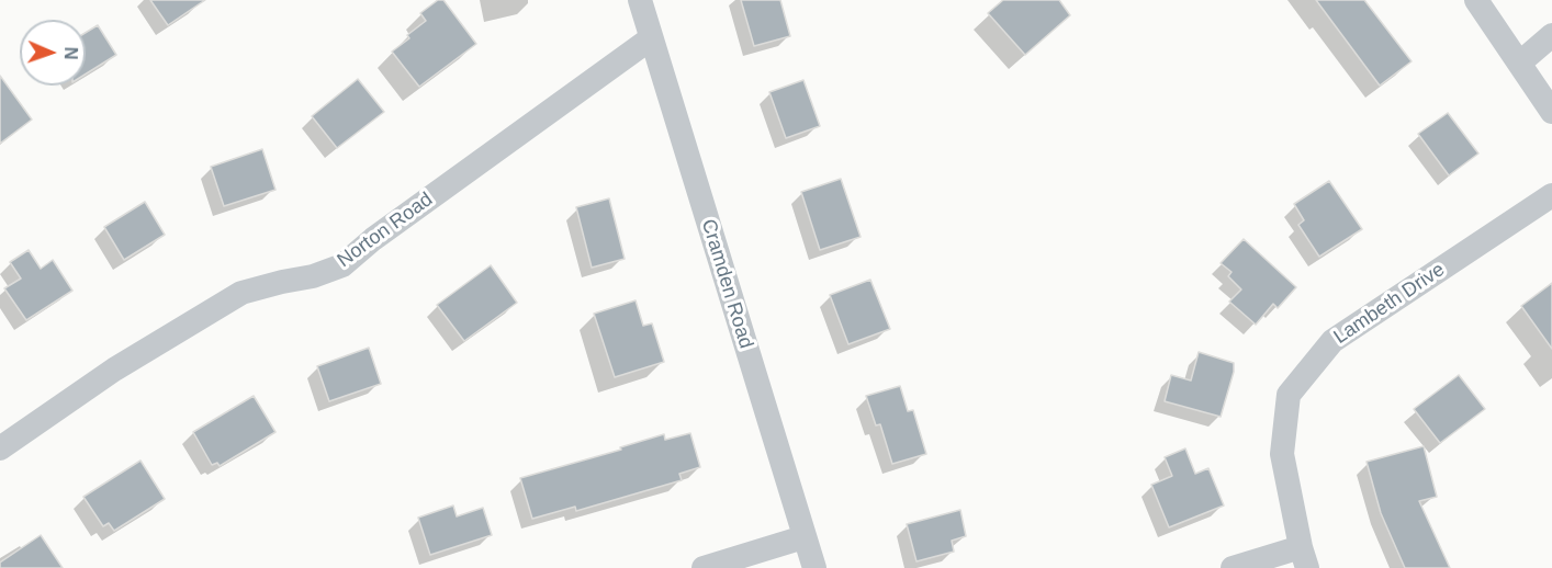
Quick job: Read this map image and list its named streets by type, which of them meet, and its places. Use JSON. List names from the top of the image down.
{
  "streets": {
    "street": ["Norton Road", "Cramden Road", "Lambeth Drive"]
  },
  "crossings": [
    ["Norton Road", "Cramden Road"]
  ],
  "north": "right"
}
